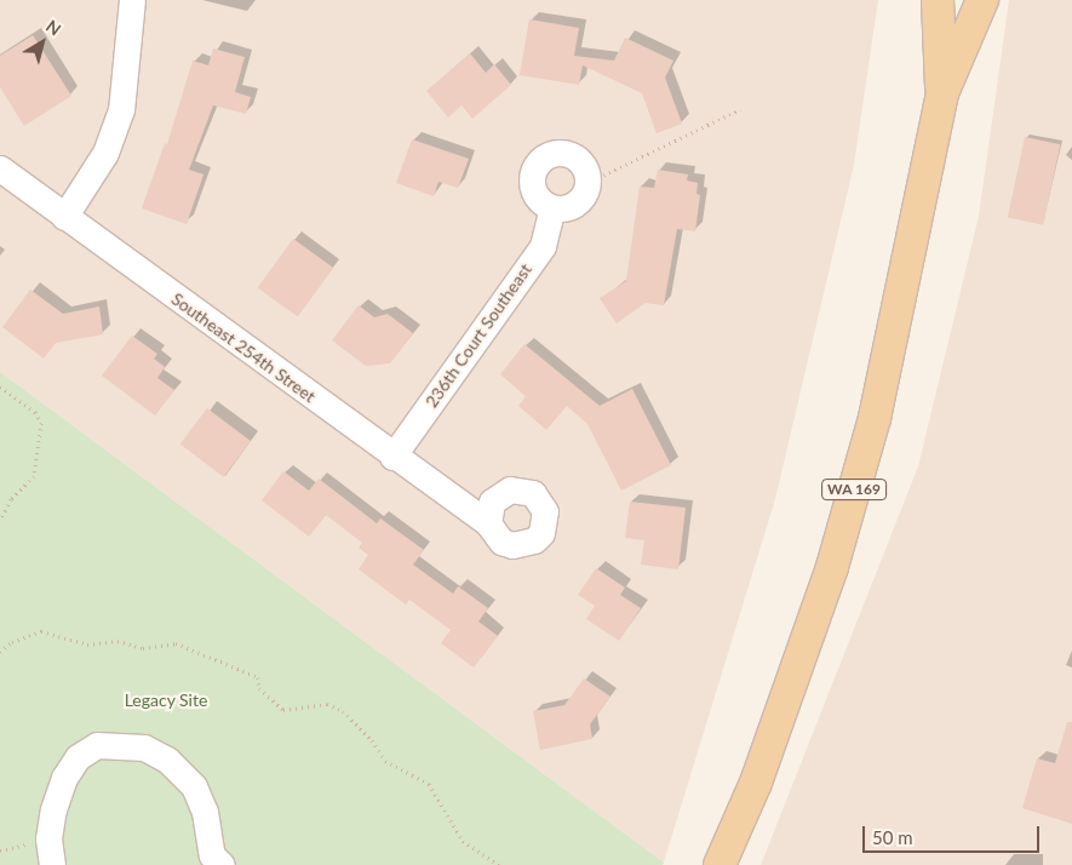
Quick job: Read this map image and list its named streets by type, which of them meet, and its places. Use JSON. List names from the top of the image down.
{
  "streets": {
    "main road": ["WA 169"],
    "street": ["236th Court Southeast", "Southeast 254th Street"]
  },
  "crossings": [
    ["236th Court Southeast", "Southeast 254th Street"]
  ],
  "parks": ["Legacy Site"],
  "scale_bar": "50 m",
  "north": "top right"
}
